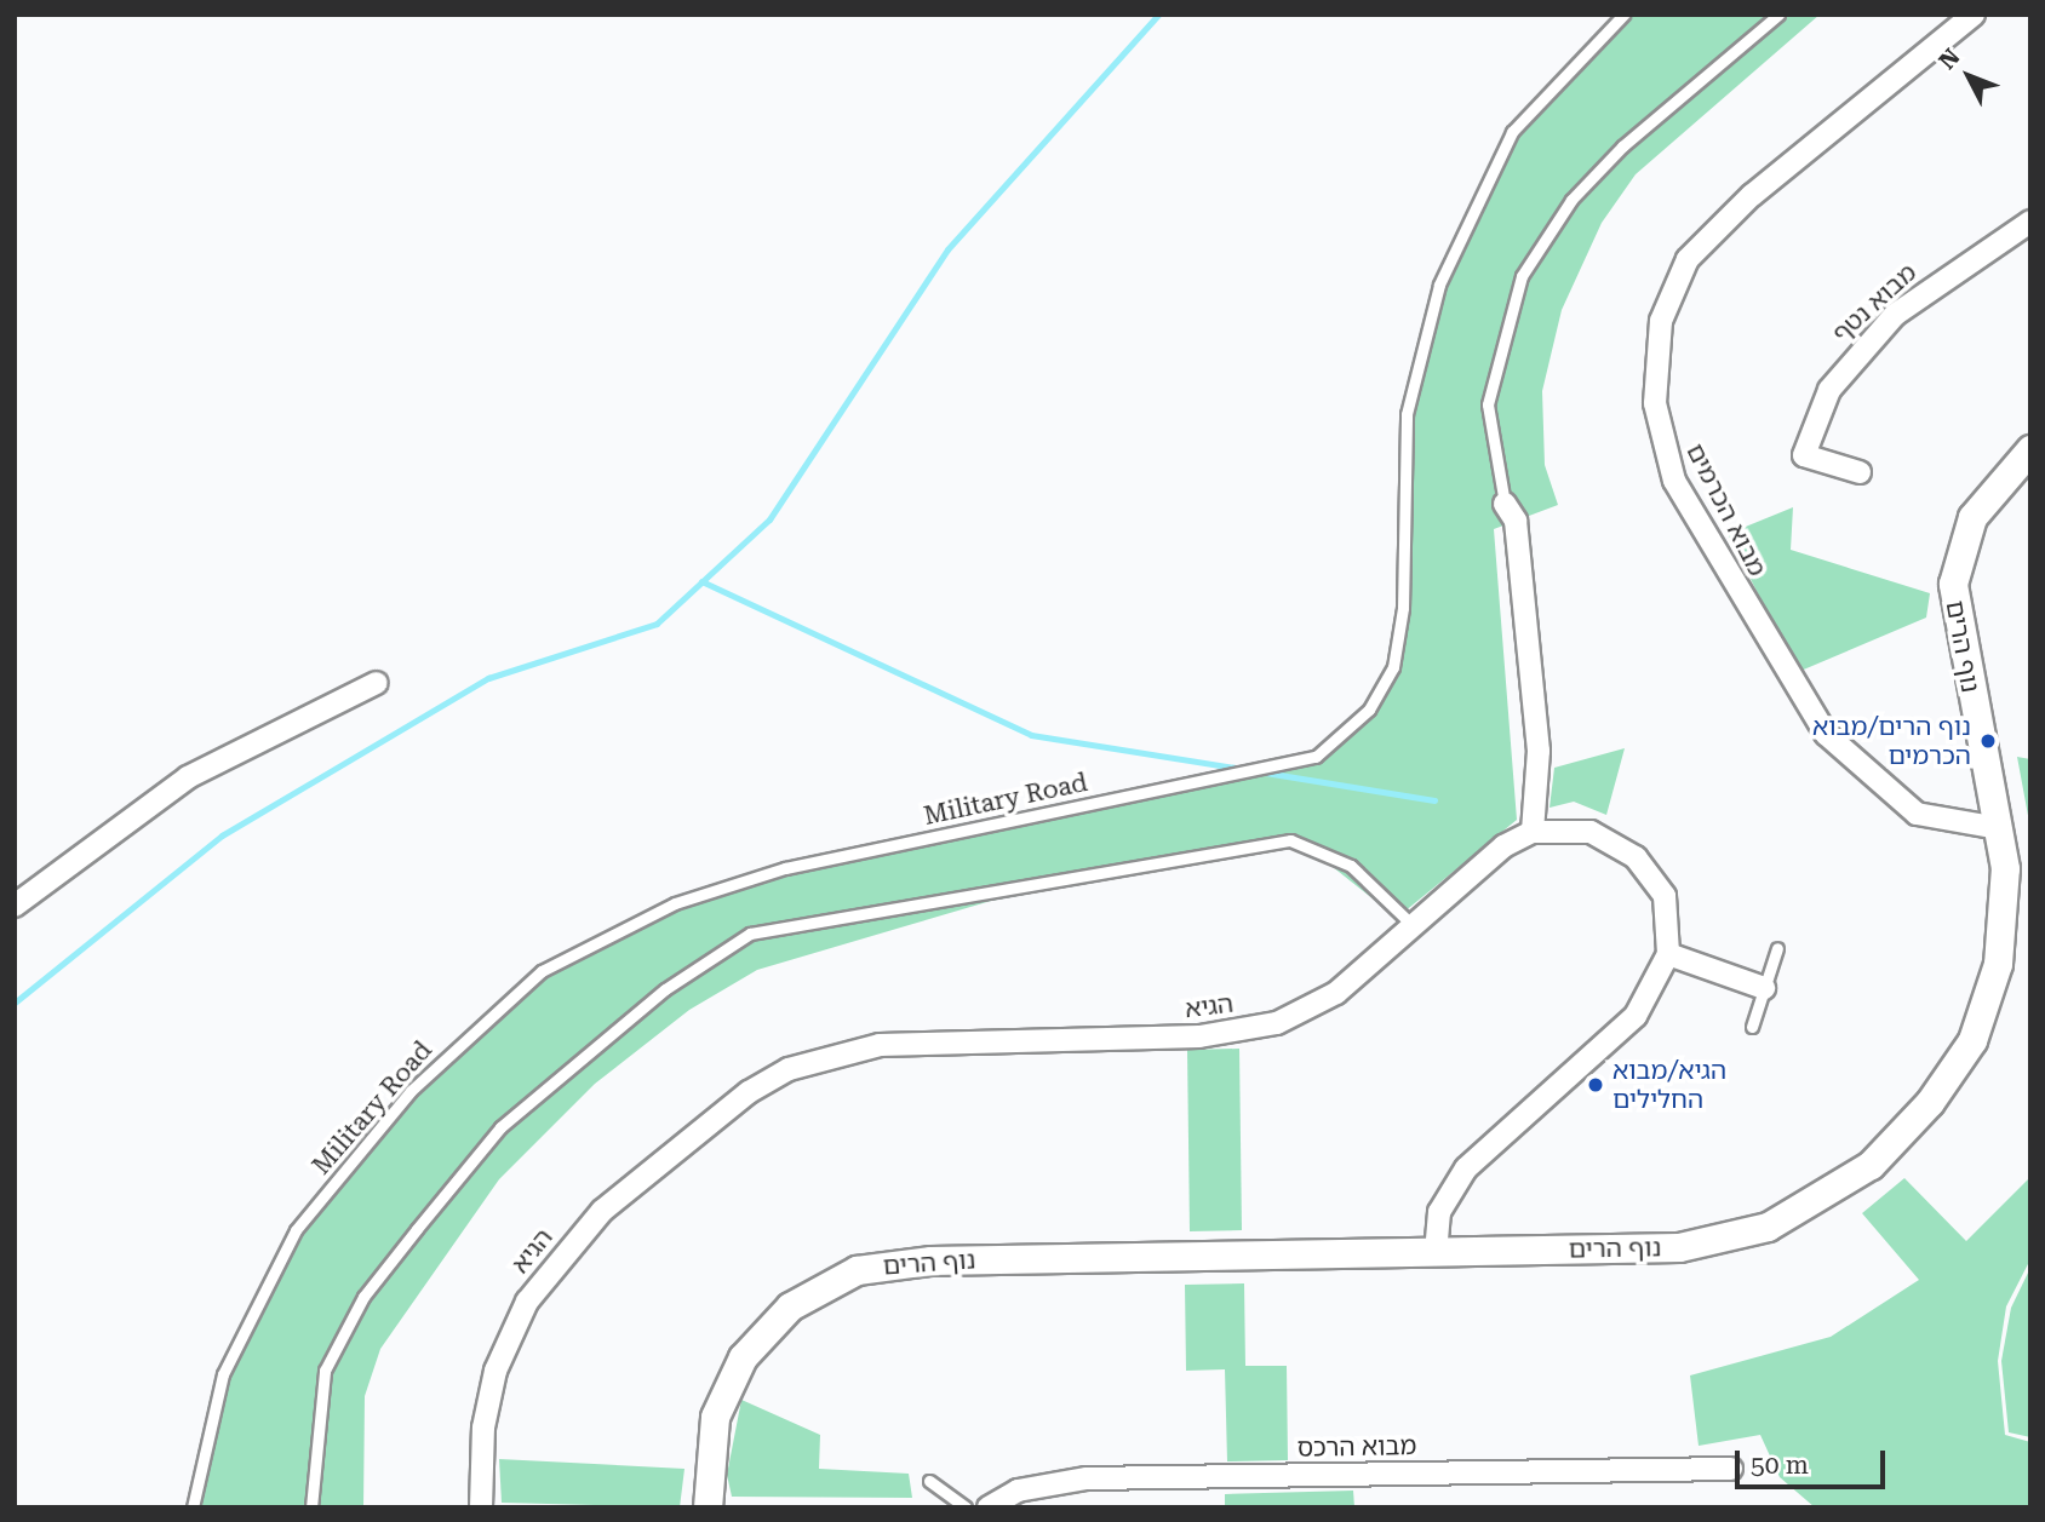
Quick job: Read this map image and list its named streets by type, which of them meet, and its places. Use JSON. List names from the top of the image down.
{
  "streets": {
    "street": [
      "מבוא נטף",
      "מבוא הכרמים",
      "נוף הרים",
      "הגיא",
      "מבוא הרכס"
    ],
    "lane": ["Military Road"]
  },
  "crossings": [
    ["מבוא הכרמים", "נוף הרים"]
  ],
  "places": ["נוף הרים/מבוא הכרמים", "הגיא/מבוא החלילים"],
  "scale_bar": "50 m",
  "north": "top left"
}
